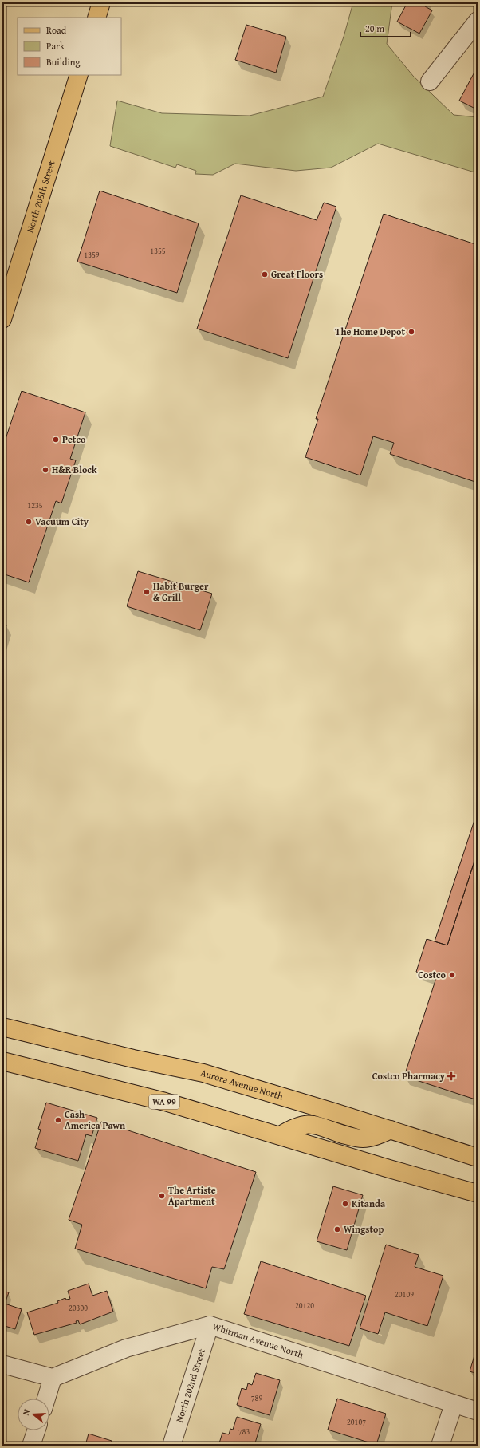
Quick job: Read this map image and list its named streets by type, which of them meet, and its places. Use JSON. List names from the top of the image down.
{
  "streets": {
    "main road": ["North 205th Street", "Aurora Avenue North", "WA 99"],
    "street": ["Whitman Avenue North", "North 202nd Street"]
  },
  "crossings": [
    ["Whitman Avenue North", "North 202nd Street"]
  ],
  "places": {
    "other": [
      "Great Floors",
      "The Home Depot",
      "Petco",
      "H&R Block",
      "Vacuum City",
      "Habit Burger & Grill",
      "Costco",
      "Cash America Pawn",
      "The Artiste Apartment",
      "Kitanda",
      "Wingstop"
    ],
    "health": ["Costco Pharmacy"]
  },
  "house_numbers": [
    "1355",
    "1359",
    "1235",
    "20109",
    "20120",
    "20300",
    "789",
    "20107",
    "783"
  ],
  "legend": ["Road", "Park", "Building"],
  "scale_bar": "20 m",
  "north": "left"
}
